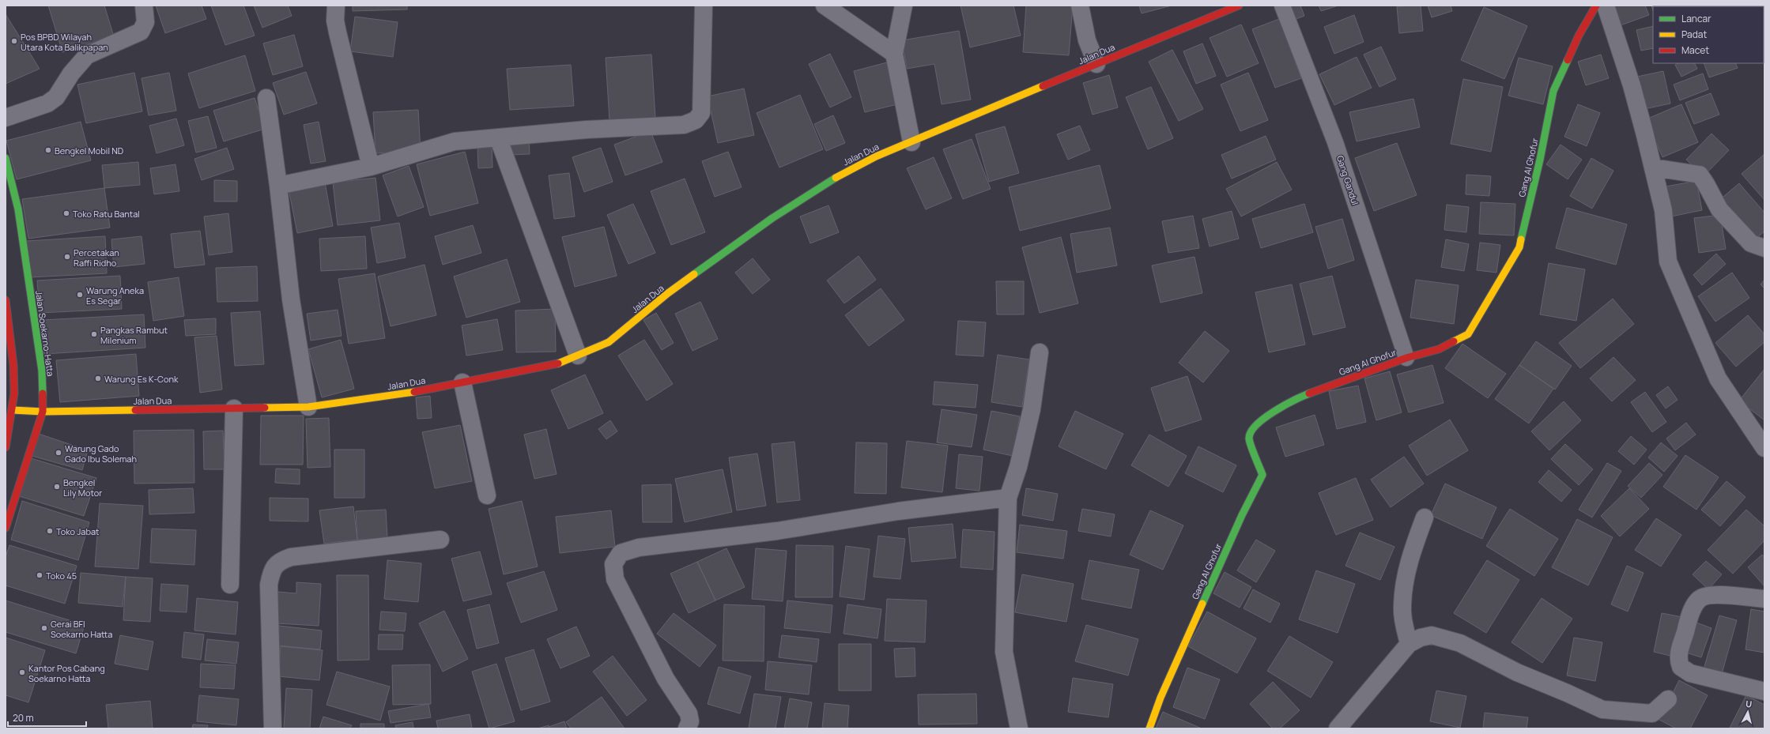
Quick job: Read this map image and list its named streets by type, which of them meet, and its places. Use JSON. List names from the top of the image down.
{
  "streets": {
    "main road": ["Jalan Dua", "Gang Al Ghofur", "Jalan Soekarno-Hatta"],
    "lane": ["Gang Gandul"]
  },
  "crossings": [
    ["Jalan Dua", "Jalan Soekarno-Hatta"],
    ["Gang Al Ghofur", "Gang Gandul"]
  ],
  "places": [
    "Pos BPBD Wilayah Utara Kota Balikpapan",
    "Bengkel Mobil ND",
    "Toko Ratu Bantal",
    "Percetakan Raffi Ridho",
    "Warung Aneka Es Segar",
    "Pangkas Rambut Milenium",
    "Warung Es K-Conk",
    "Warung Gado Gado Ibu Solemah",
    "Bengkel Lily Motor",
    "Toko Jabat",
    "Toko 45",
    "Gerai BFI Soekarno Hatta",
    "Kantor Pos Cabang Soekarno Hatta"
  ],
  "legend": ["Lancar", "Padat", "Macet"],
  "scale_bar": "20 m",
  "north": "top"
}
